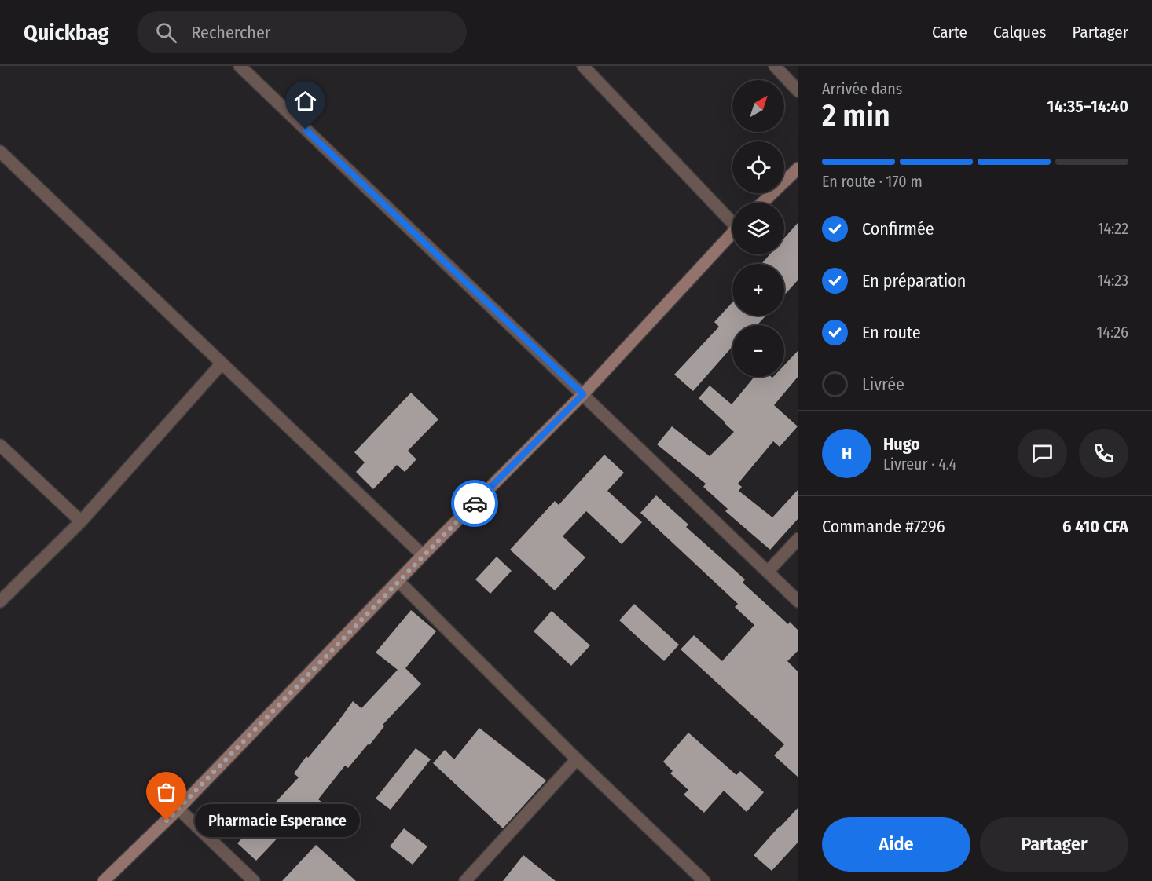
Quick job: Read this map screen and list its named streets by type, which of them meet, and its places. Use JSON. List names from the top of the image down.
{
  "places": ["Pharmacie Esperance"],
  "north": "top right",
  "page": {
    "header": "Quickbag",
    "search": "Rechercher",
    "nav": ["Carte", "Calques", "Partager"],
    "heading": ["2 min", "Arrivée dans", "14:35–14:40"],
    "panel": [
      "Hugo",
      "Livreur · 4.4",
      "Commande #7296",
      "6 410 CFA"
    ],
    "map_buttons": ["+", "−"],
    "bar": "En route · 170 m",
    "list": [
      ["Confirmée", "14:22"],
      ["En préparation", "14:23"],
      ["En route", "14:26"],
      "Livrée"
    ],
    "round": "H",
    "bubble": "Pharmacie Esperance",
    "buttons": ["Aide", "Partager"]
  }
}
